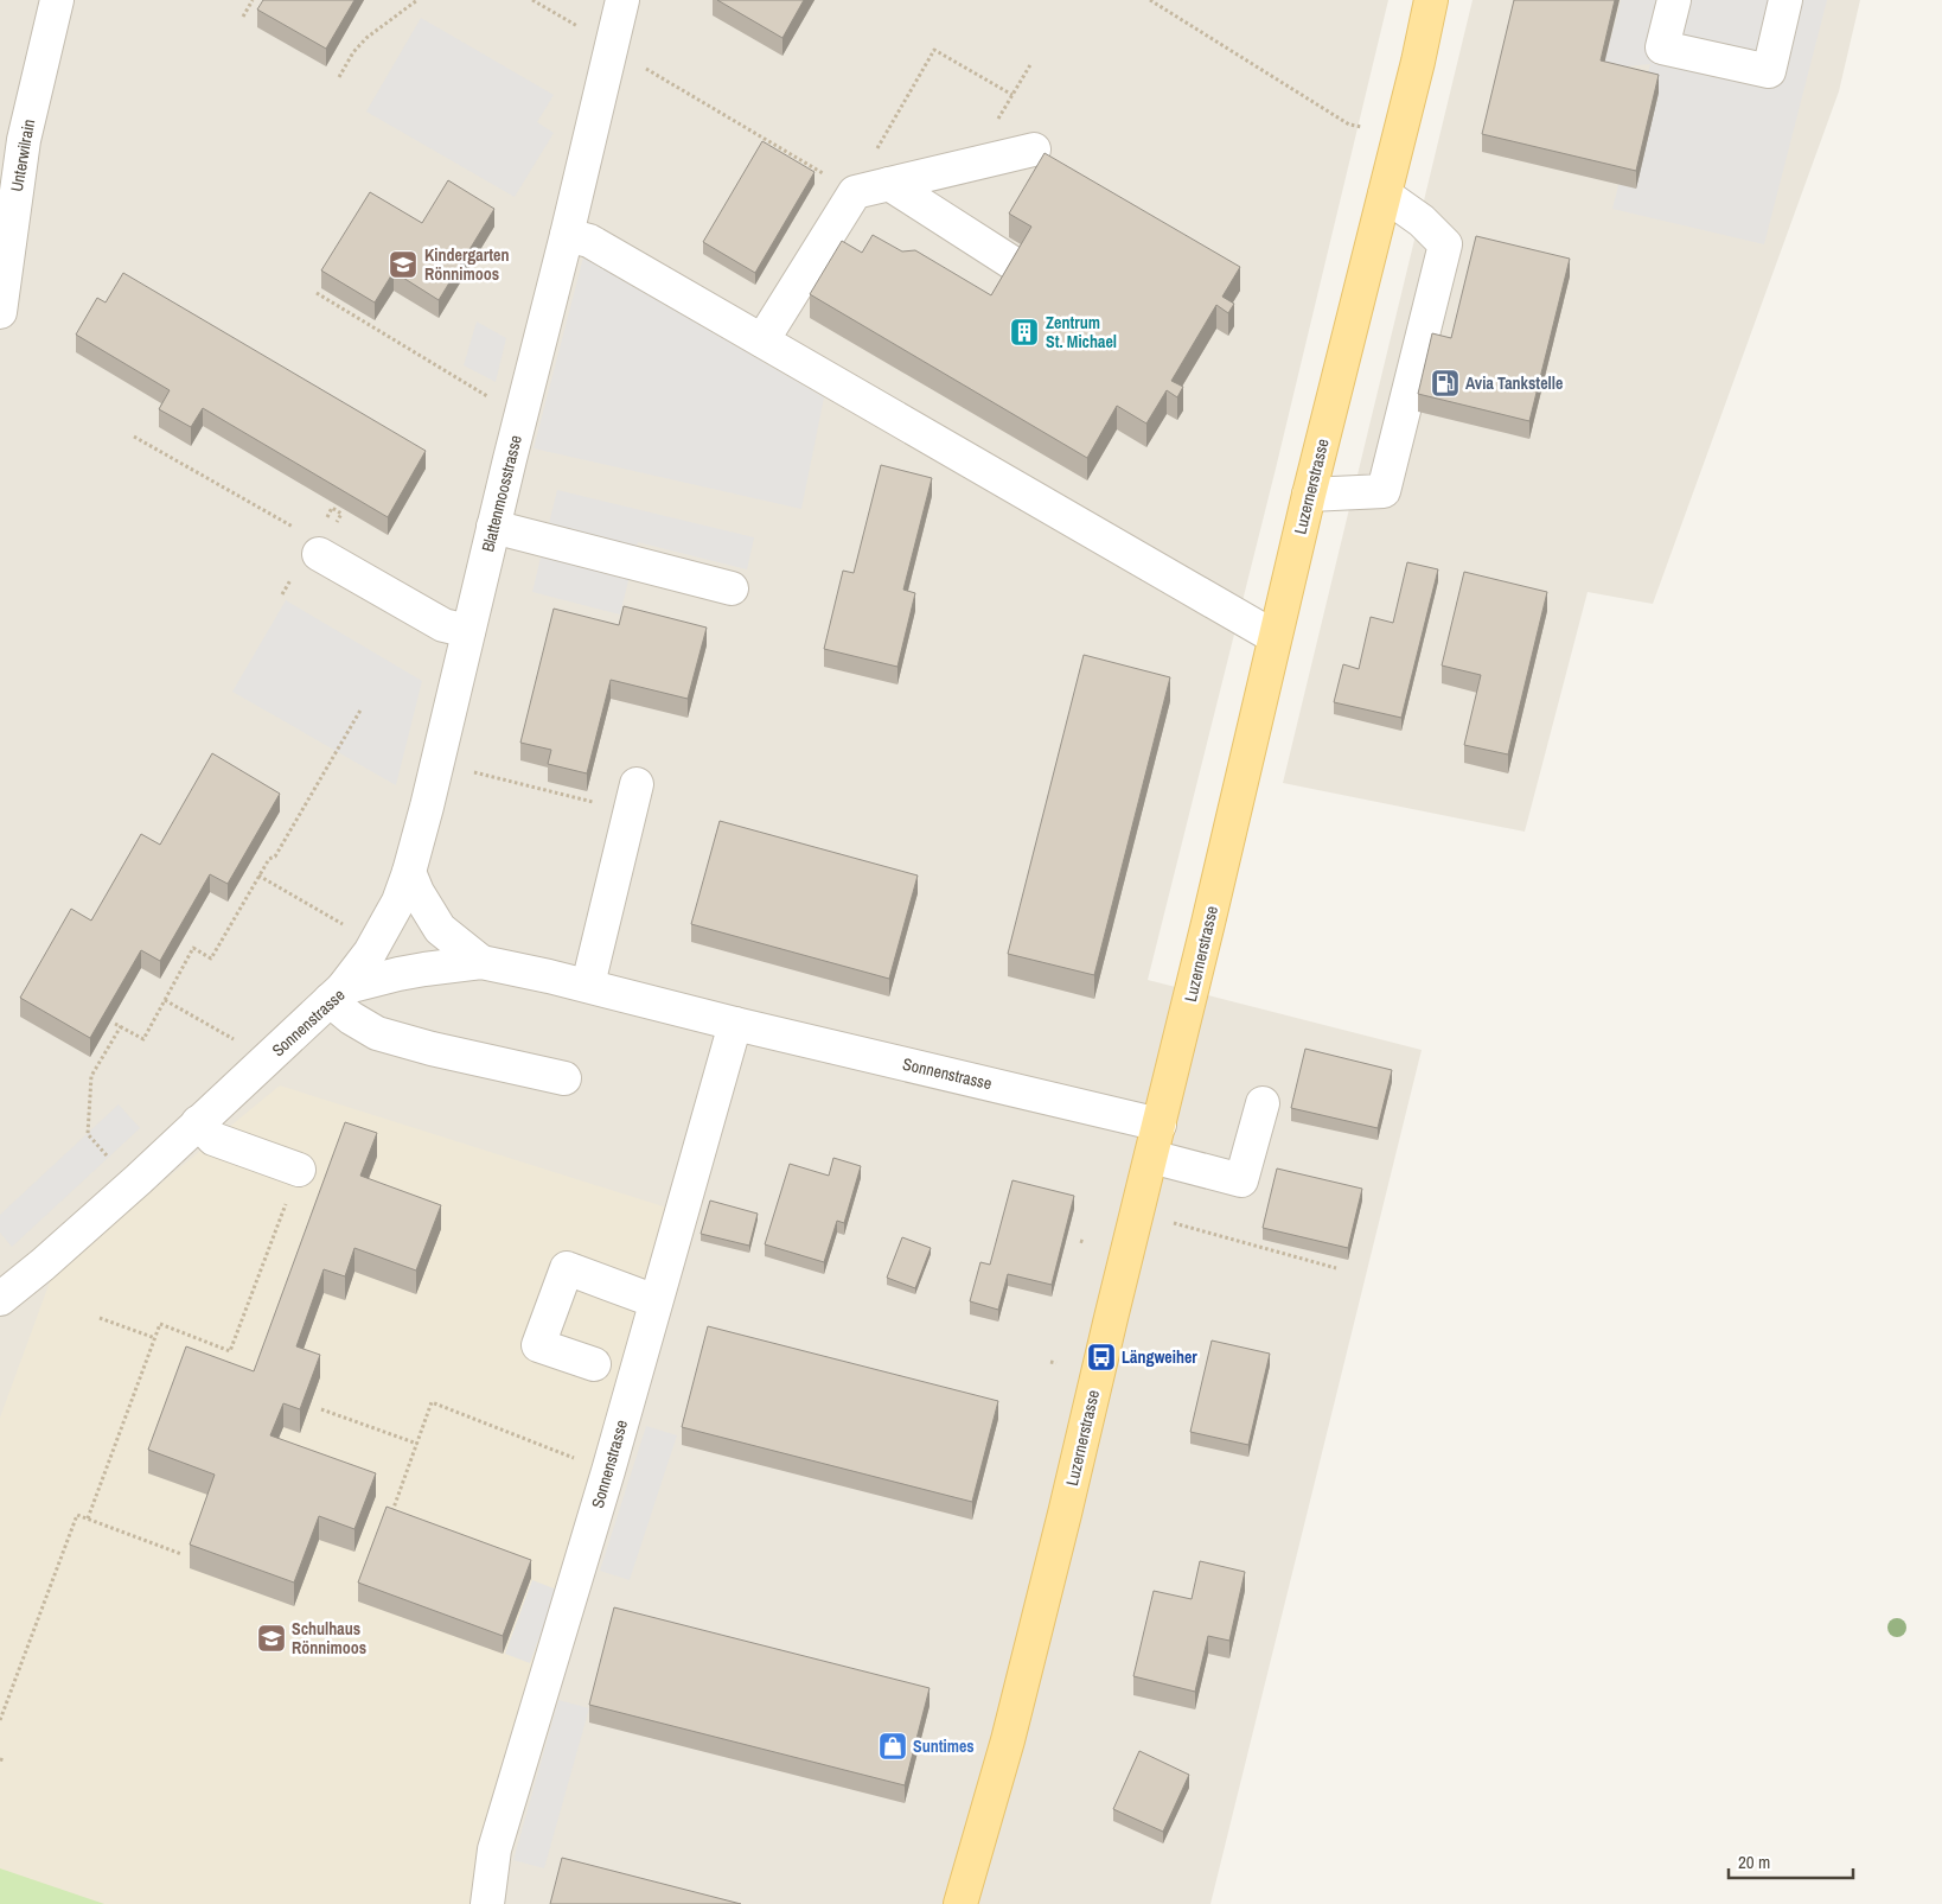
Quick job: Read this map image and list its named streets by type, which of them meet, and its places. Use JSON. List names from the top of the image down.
{
  "streets": {
    "main road": ["Luzernerstrasse"],
    "street": ["Unterwilrain", "Blattenmoosstrasse", "Sonnenstrasse"]
  },
  "crossings": [
    ["Luzernerstrasse", "Sonnenstrasse"],
    ["Blattenmoosstrasse", "Sonnenstrasse"]
  ],
  "places": {
    "school or university": ["Kindergarten Rönnimoos", "Schulhaus Rönnimoos"],
    "building": ["Zentrum St. Michael"],
    "fuel station": ["Avia Tankstelle"],
    "bus stop": ["Längweiher"],
    "shop": ["Suntimes"]
  },
  "scale_bar": "20 m"
}
